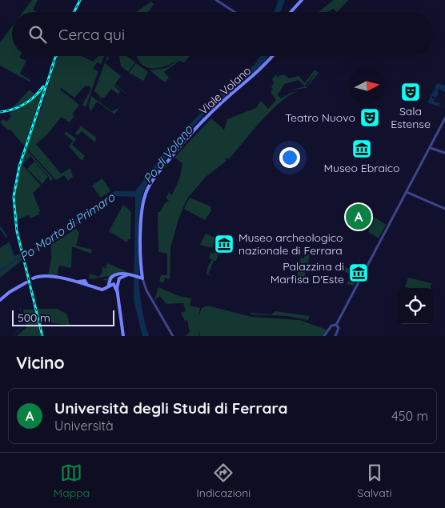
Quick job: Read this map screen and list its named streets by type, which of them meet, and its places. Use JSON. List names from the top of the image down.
{
  "streets": {
    "main road": ["Viale Volano"]
  },
  "water": ["Po di Volano", "Po Morto di Primaro"],
  "places": {
    "theatre": ["Sala Estense", "Teatro Nuovo"],
    "museum": ["Museo Ebraico", "Museo archeologico nazionale di Ferrara", "Palazzina di Marfisa D'Este"]
  },
  "scale_bar": "500 m",
  "north": "right",
  "page": {
    "search": "Cerca qui",
    "pins": "A",
    "scale": "500 m",
    "heading": "Vicino",
    "list": [
      {
        "mark": "A",
        "name": "Università degli Studi di Ferrara",
        "note": "Università",
        "value": "450 m"
      }
    ],
    "nav": ["Mappa", "Indicazioni", "Salvati"]
  }
}
